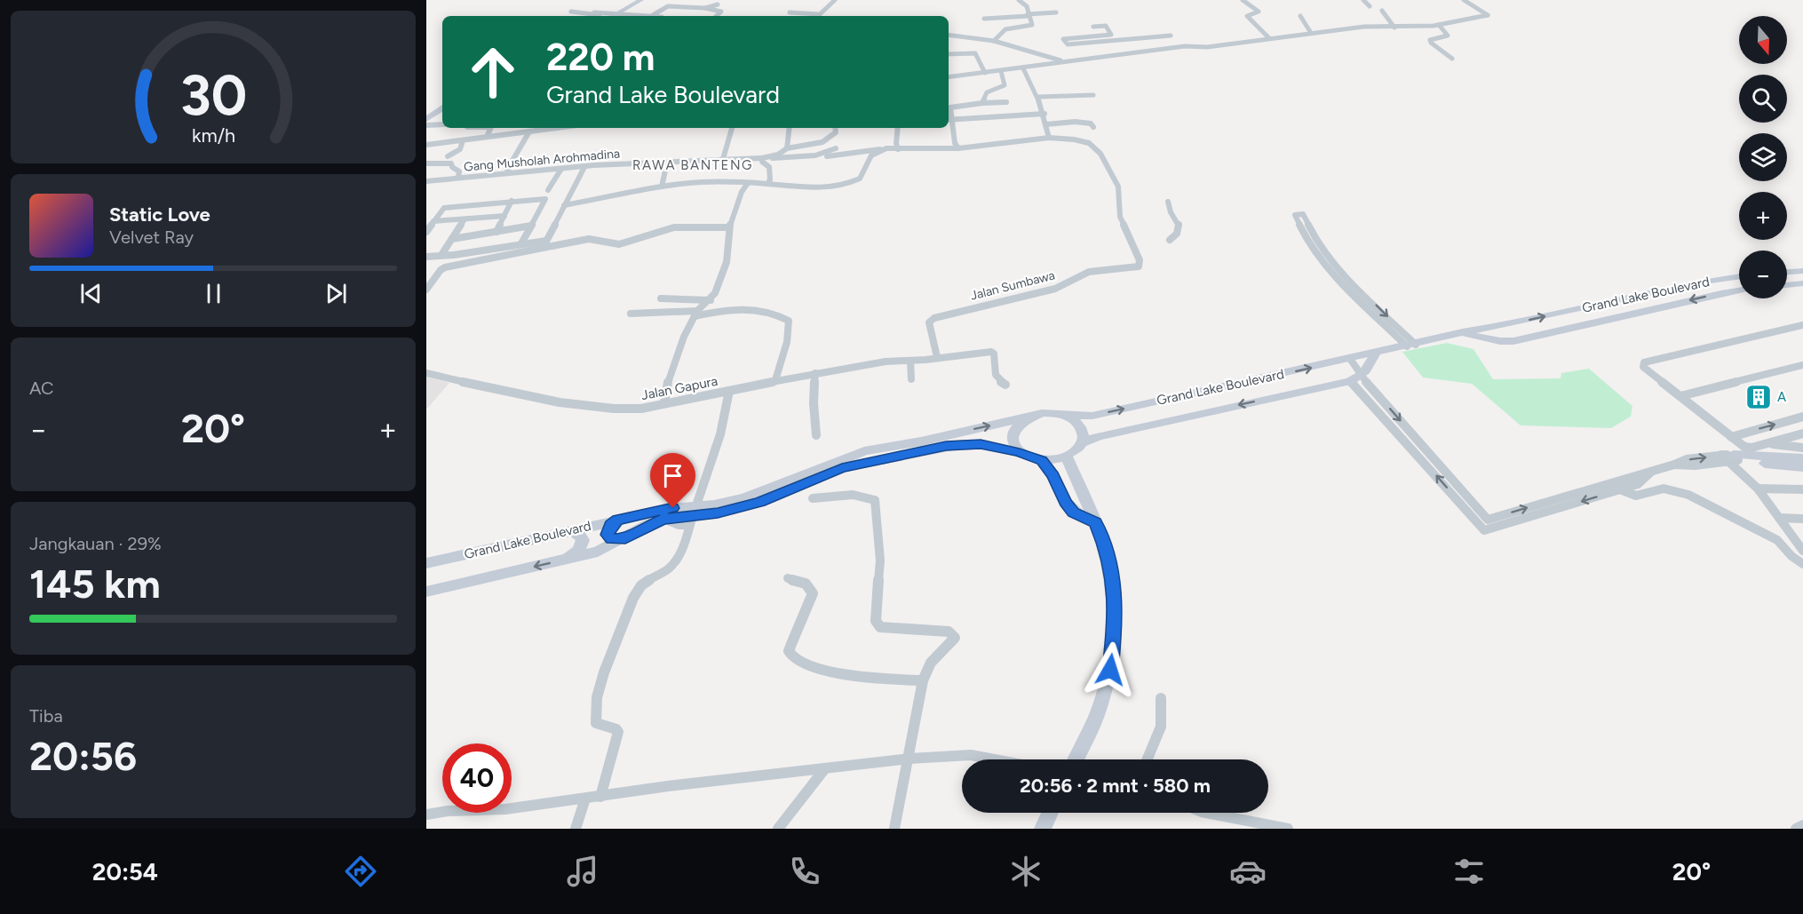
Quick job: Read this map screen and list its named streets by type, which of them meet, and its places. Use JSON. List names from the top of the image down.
{
  "streets": {
    "street": [
      "Gang Musholah Arohmadina",
      "Jalan Sumbawa",
      "Grand Lake Boulevard",
      "Jalan Gapura"
    ]
  },
  "crossings": [
    ["Jalan Sumbawa", "Jalan Gapura"]
  ],
  "districts": ["RAWA BANTENG"],
  "places": {
    "building": ["A"]
  },
  "north": "bottom",
  "page": {
    "map_buttons": ["+", "−"],
    "turn": ["220 m", "Grand Lake Boulevard"],
    "song": ["Static Love", "Velvet Ray"],
    "tile": [
      "AC",
      ["Jangkauan · 29%", "145 km"],
      ["Tiba", "20:56"]
    ],
    "heat": ["−", "20°", "+"],
    "limit": "40",
    "trip": "20:56 · 2 mnt · 580 m",
    "tabs": ["20:54", "20°"],
    "gauge": ["30", "km/h"]
  }
}
